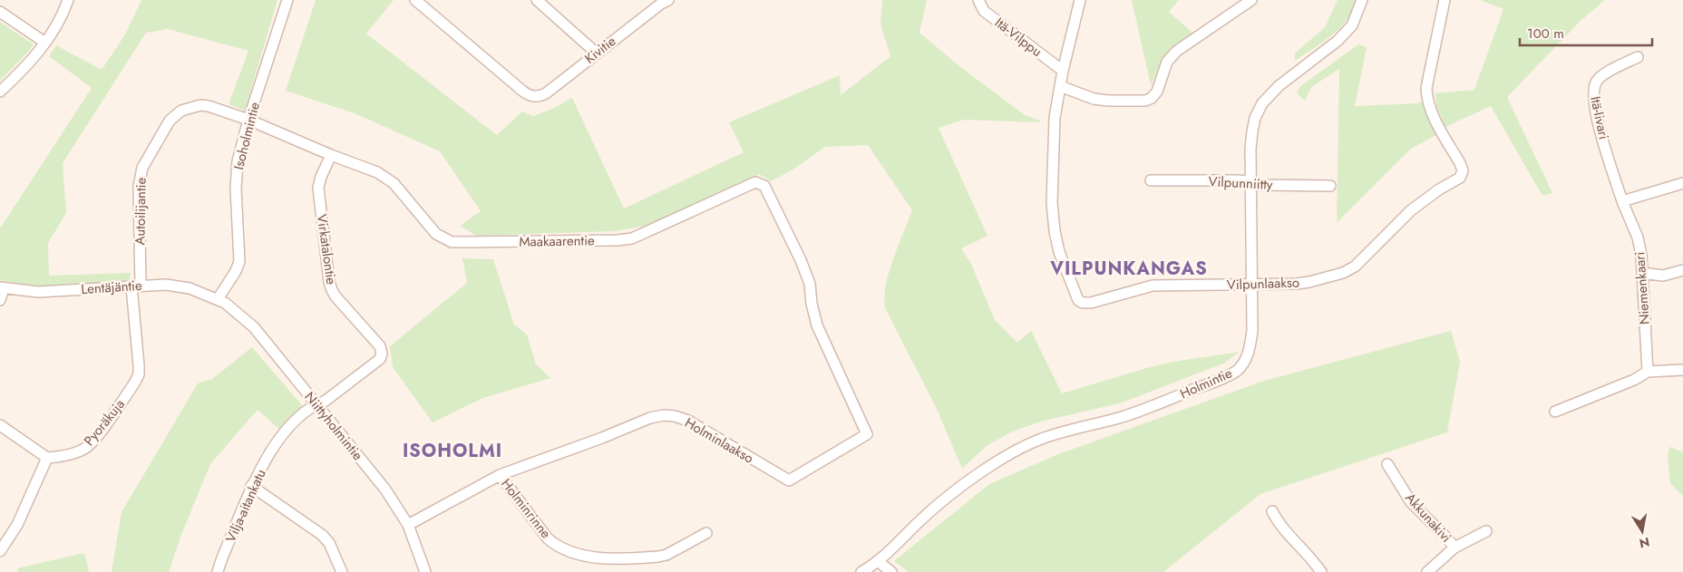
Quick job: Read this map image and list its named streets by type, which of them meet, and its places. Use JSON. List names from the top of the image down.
{
  "streets": {
    "street": [
      "Itä-Vilppu",
      "Kivitie",
      "Itä-Iivari",
      "Isoholmintie",
      "Vilpunniitty",
      "Autoilijantie",
      "Maakaarentie",
      "Virkatalontie",
      "Vilpunlaakso",
      "Lentäjäntie",
      "Niemenkaari",
      "Holmintie",
      "Pyoräkuja",
      "Niittyholmintie",
      "Holminlaakso",
      "Vilja-aitankatu",
      "Holminrinne",
      "Akkunakivi"
    ]
  },
  "crossings": [
    ["Itä-Vilppu", "Vilpunlaakso"],
    ["Itä-Iivari", "Niemenkaari"],
    ["Isoholmintie", "Autoilijantie"],
    ["Isoholmintie", "Maakaarentie"],
    ["Isoholmintie", "Lentäjäntie"],
    ["Isoholmintie", "Niittyholmintie"],
    ["Vilpunniitty", "Holmintie"],
    ["Autoilijantie", "Maakaarentie"],
    ["Autoilijantie", "Lentäjäntie"],
    ["Autoilijantie", "Pyoräkuja"],
    ["Maakaarentie", "Virkatalontie"],
    ["Maakaarentie", "Holminlaakso"],
    ["Virkatalontie", "Niittyholmintie"],
    ["Virkatalontie", "Vilja-aitankatu"],
    ["Vilpunlaakso", "Holmintie"],
    ["Lentäjäntie", "Pyoräkuja"],
    ["Lentäjäntie", "Niittyholmintie"],
    ["Niittyholmintie", "Holminlaakso"],
    ["Niittyholmintie", "Vilja-aitankatu"],
    ["Holminlaakso", "Holminrinne"]
  ],
  "districts": ["VILPUNKANGAS", "ISOHOLMI"],
  "scale_bar": "100 m",
  "north": "bottom"
}
